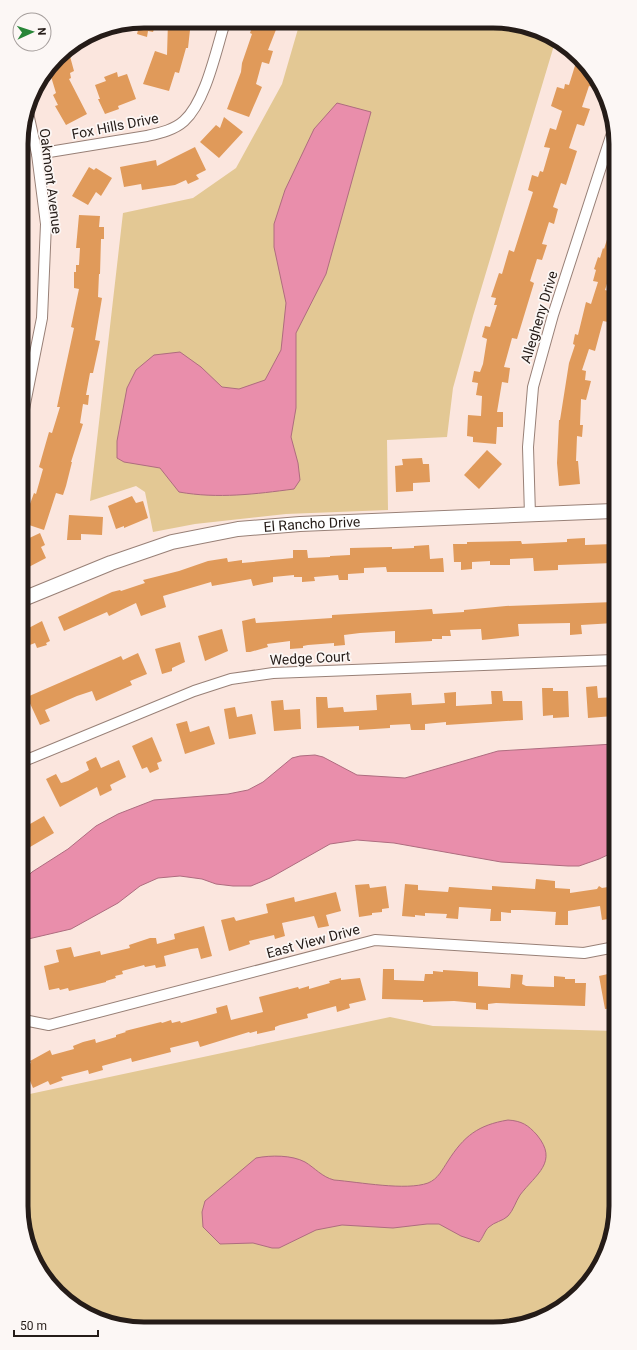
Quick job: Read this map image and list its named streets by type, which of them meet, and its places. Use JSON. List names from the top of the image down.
{
  "streets": {
    "street": [
      "Fox Hills Drive",
      "Oakmont Avenue",
      "Allegheny Drive",
      "El Rancho Drive",
      "Wedge Court",
      "East View Drive"
    ]
  },
  "crossings": [
    ["Fox Hills Drive", "Oakmont Avenue"],
    ["Allegheny Drive", "El Rancho Drive"]
  ],
  "scale_bar": "50 m",
  "north": "right"
}
